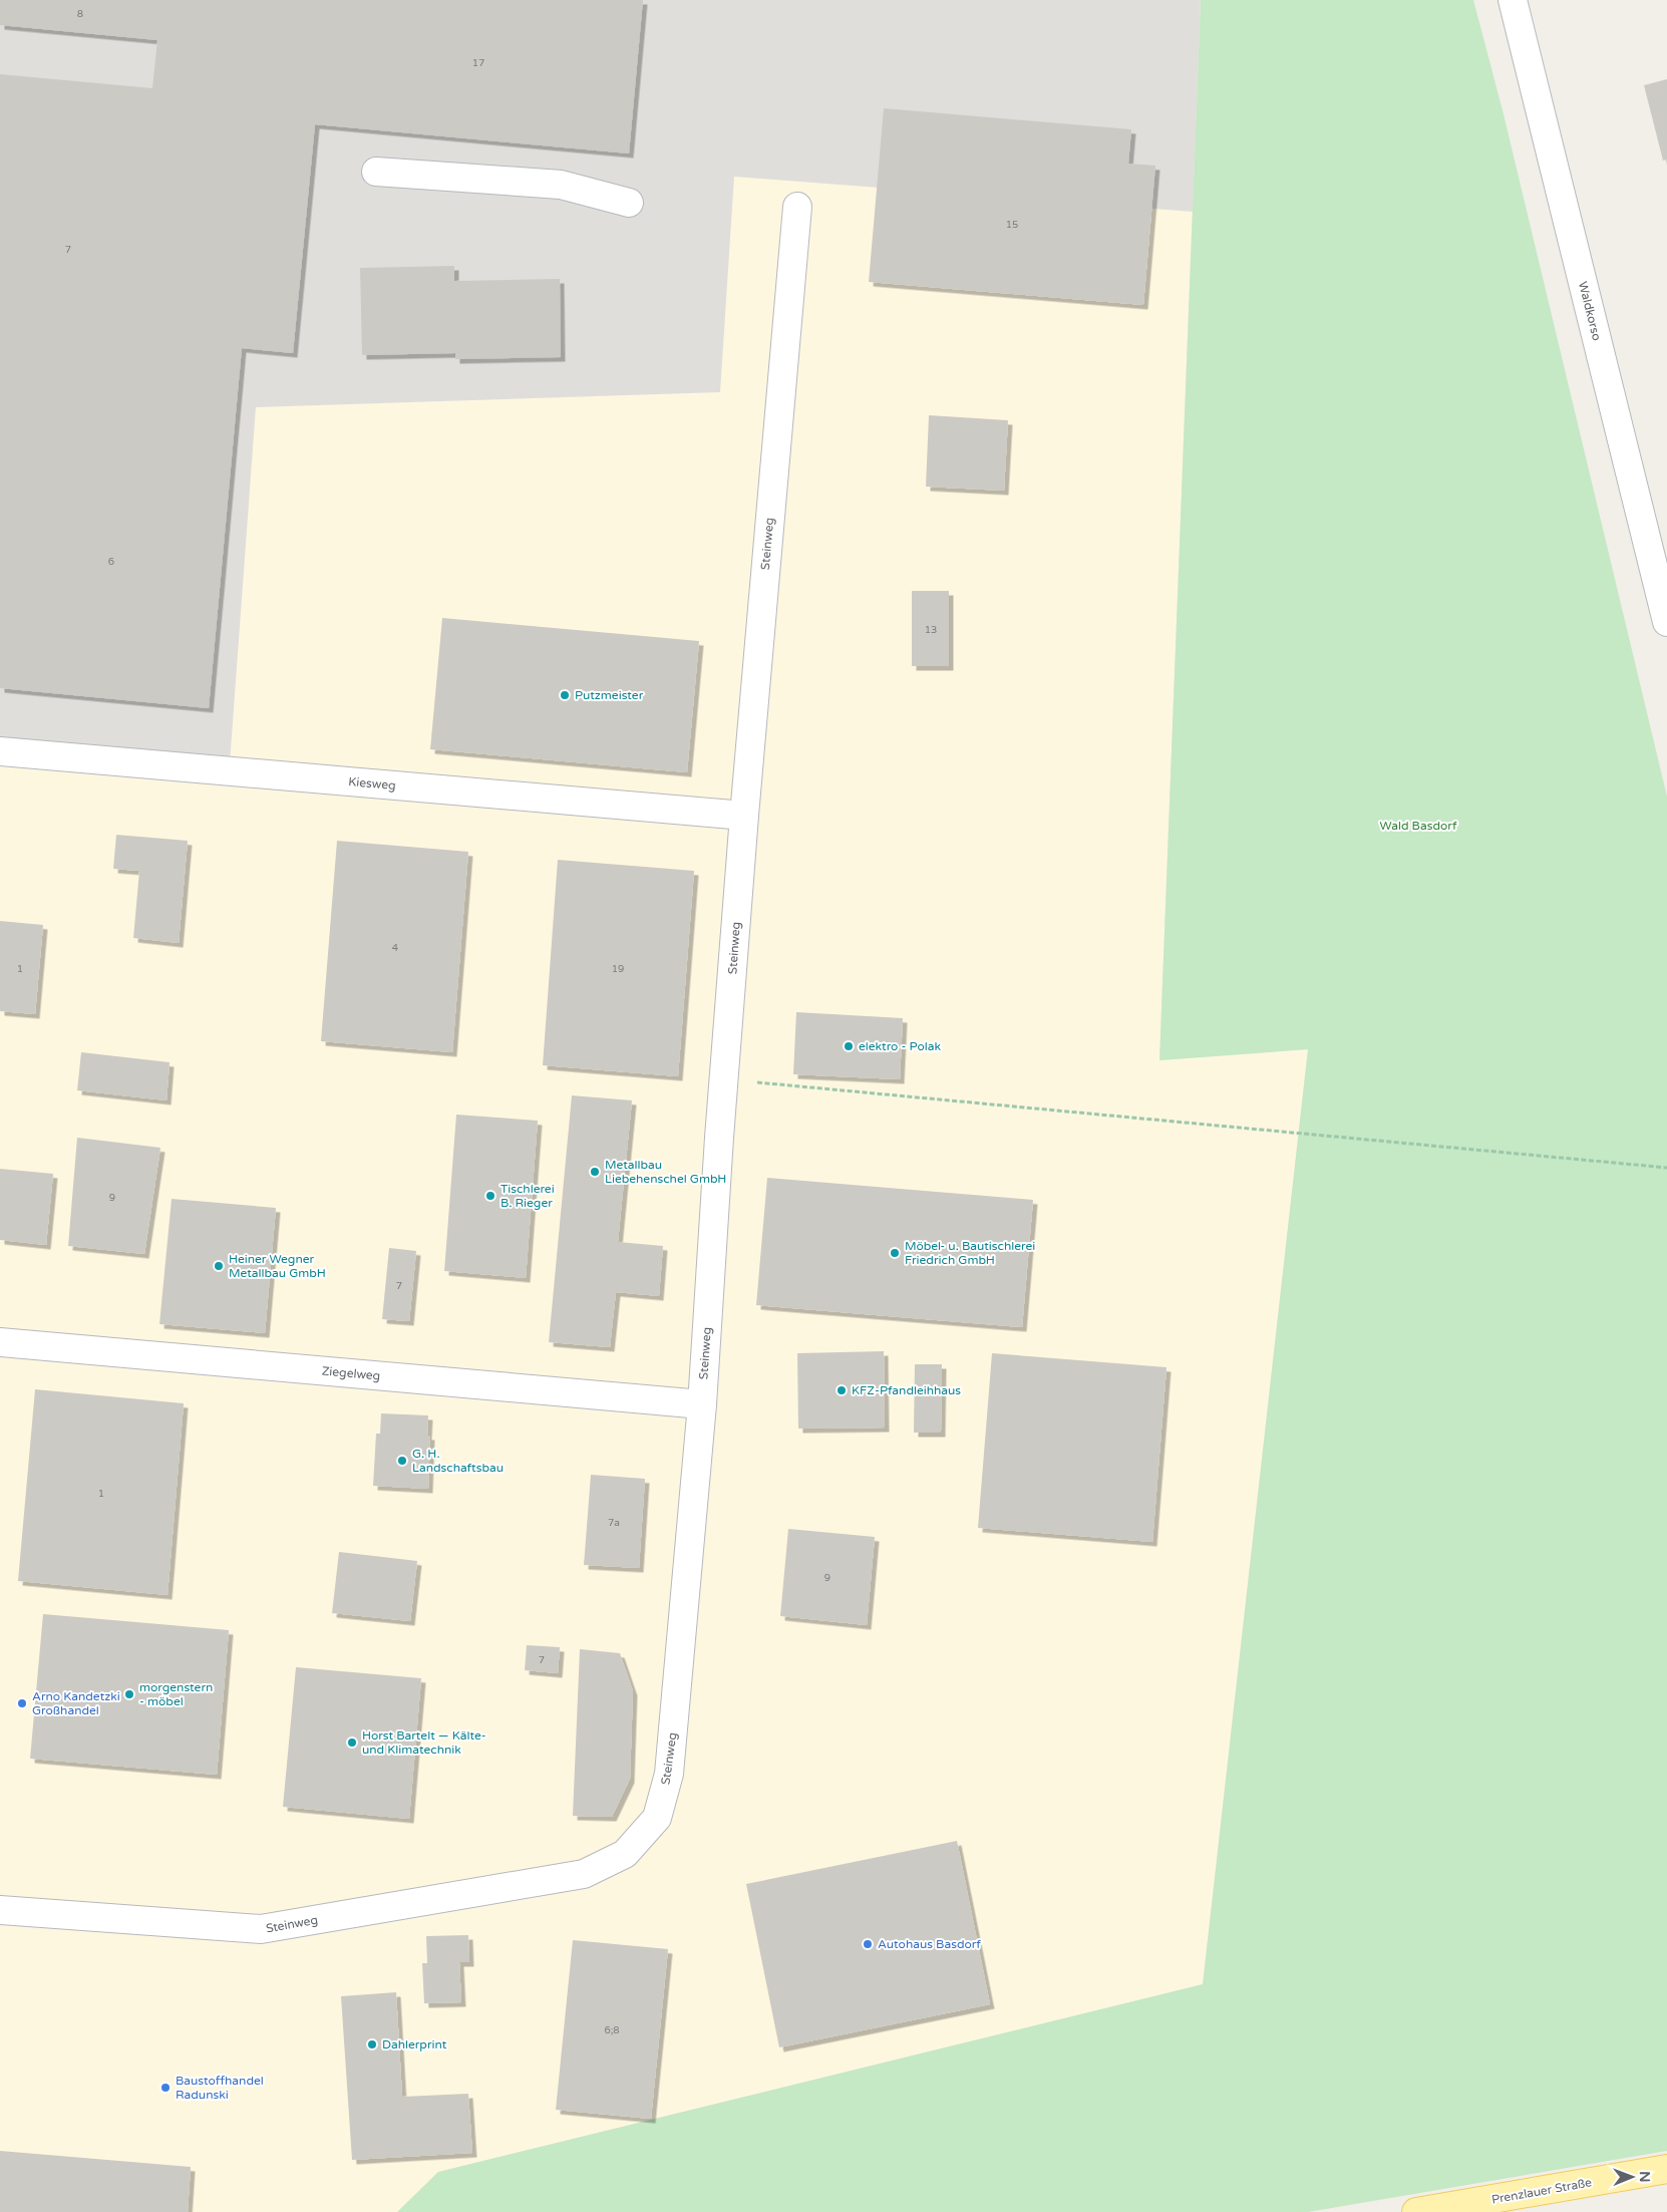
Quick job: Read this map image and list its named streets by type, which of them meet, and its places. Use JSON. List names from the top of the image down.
{
  "streets": {
    "main road": ["Prenzlauer Straße"],
    "street": [
      "Waldkorso",
      "Steinweg",
      "Kiesweg",
      "Ziegelweg"
    ]
  },
  "crossings": [
    ["Steinweg", "Kiesweg"],
    ["Steinweg", "Ziegelweg"]
  ],
  "parks": ["Wald Basdorf"],
  "places": [
    "Putzmeister",
    "elektro - Polak",
    "Metallbau Liebehenschel GmbH",
    "Tischlerei B. Rieger",
    "Möbel- u. Bautischlerei Friedrich GmbH",
    "Heiner Wegner Metallbau GmbH",
    "KFZ-Pfandleihhaus",
    "G. H. Landschaftsbau",
    "morgenstern - möbel",
    "Arno Kandetzki Großhandel",
    "Horst Bartelt — Kälte- und Klimatechnik",
    "Autohaus Basdorf",
    "Dahlerprint",
    "Baustoffhandel Radunski"
  ],
  "house_numbers": [
    "8",
    "17",
    "15",
    "7",
    "6",
    "13",
    "4",
    "1",
    "19",
    "9",
    "7",
    "1",
    "7a",
    "9",
    "7",
    "6;8"
  ],
  "north": "right"
}
